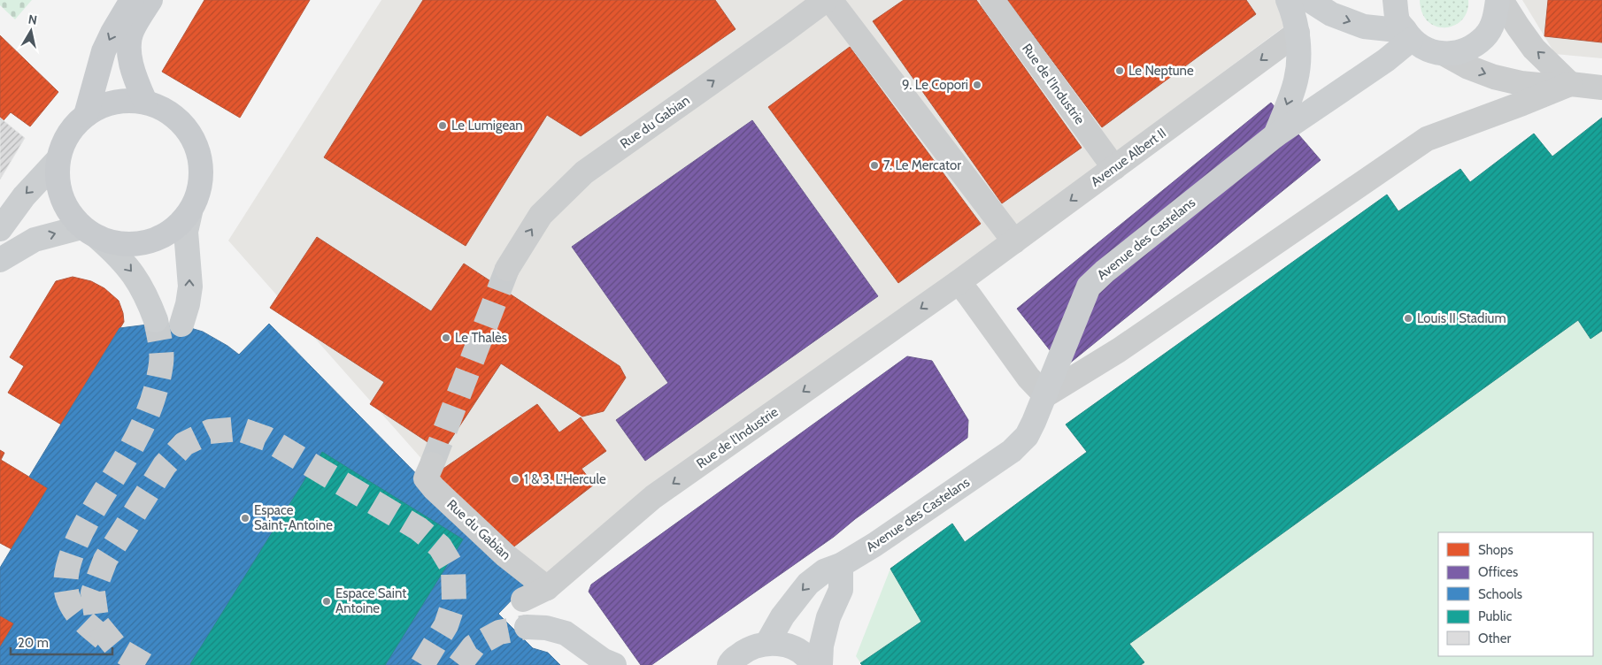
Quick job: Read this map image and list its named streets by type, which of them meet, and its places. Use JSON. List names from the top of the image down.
{
  "streets": {
    "street": [
      "Rue de l'Industrie",
      "Rue du Gabian",
      "Avenue Albert II",
      "Avenue des Castelans"
    ]
  },
  "crossings": [
    ["Rue de l'Industrie", "Rue du Gabian"],
    ["Rue de l'Industrie", "Avenue Albert II"]
  ],
  "one_way": ["Rue de l'Industrie", "Rue du Gabian"],
  "places": [
    "Le Neptune",
    "9. Le Copori",
    "Le Lumigean",
    "7. Le Mercator",
    "Louis II Stadium",
    "Le Thalès",
    "1 & 3. L'Hercule",
    "Espace Saint-Antoine",
    "Espace Saint Antoine"
  ],
  "legend": [
    "Shops",
    "Offices",
    "Schools",
    "Public",
    "Other"
  ],
  "scale_bar": "20 m",
  "north": "top"
}
